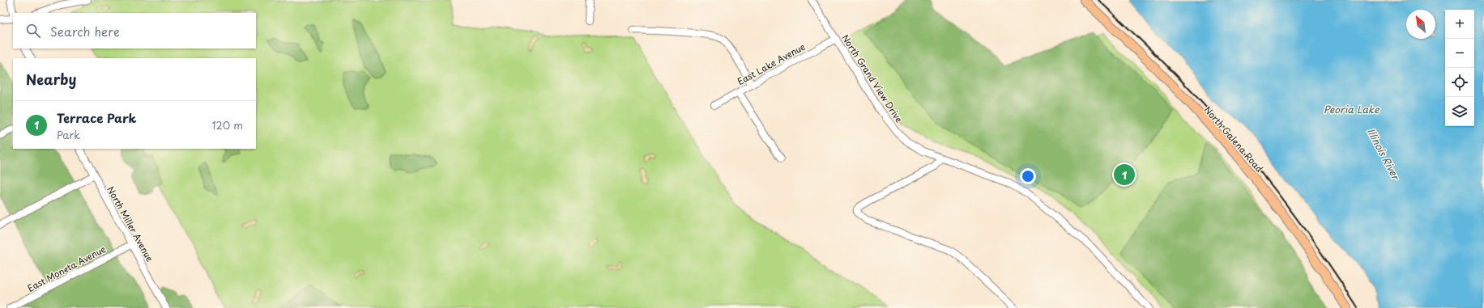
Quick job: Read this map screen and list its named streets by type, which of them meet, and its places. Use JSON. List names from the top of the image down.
{
  "streets": {
    "main road": ["North Galena Road"],
    "street": [
      "East Lake Avenue",
      "North Grand View Drive",
      "North Miller Avenue",
      "East Moneta Avenue"
    ]
  },
  "crossings": [
    ["East Lake Avenue", "North Grand View Drive"],
    ["North Miller Avenue", "East Moneta Avenue"]
  ],
  "water": ["Peoria Lake", "Illinois River"],
  "north": "top left",
  "page": {
    "map_buttons": ["+", "−"],
    "search": "Search here",
    "heading": "Nearby",
    "list": [
      {
        "mark": "1",
        "name": "Terrace Park",
        "note": "Park",
        "value": "120 m"
      }
    ],
    "pins": "1"
  }
}
